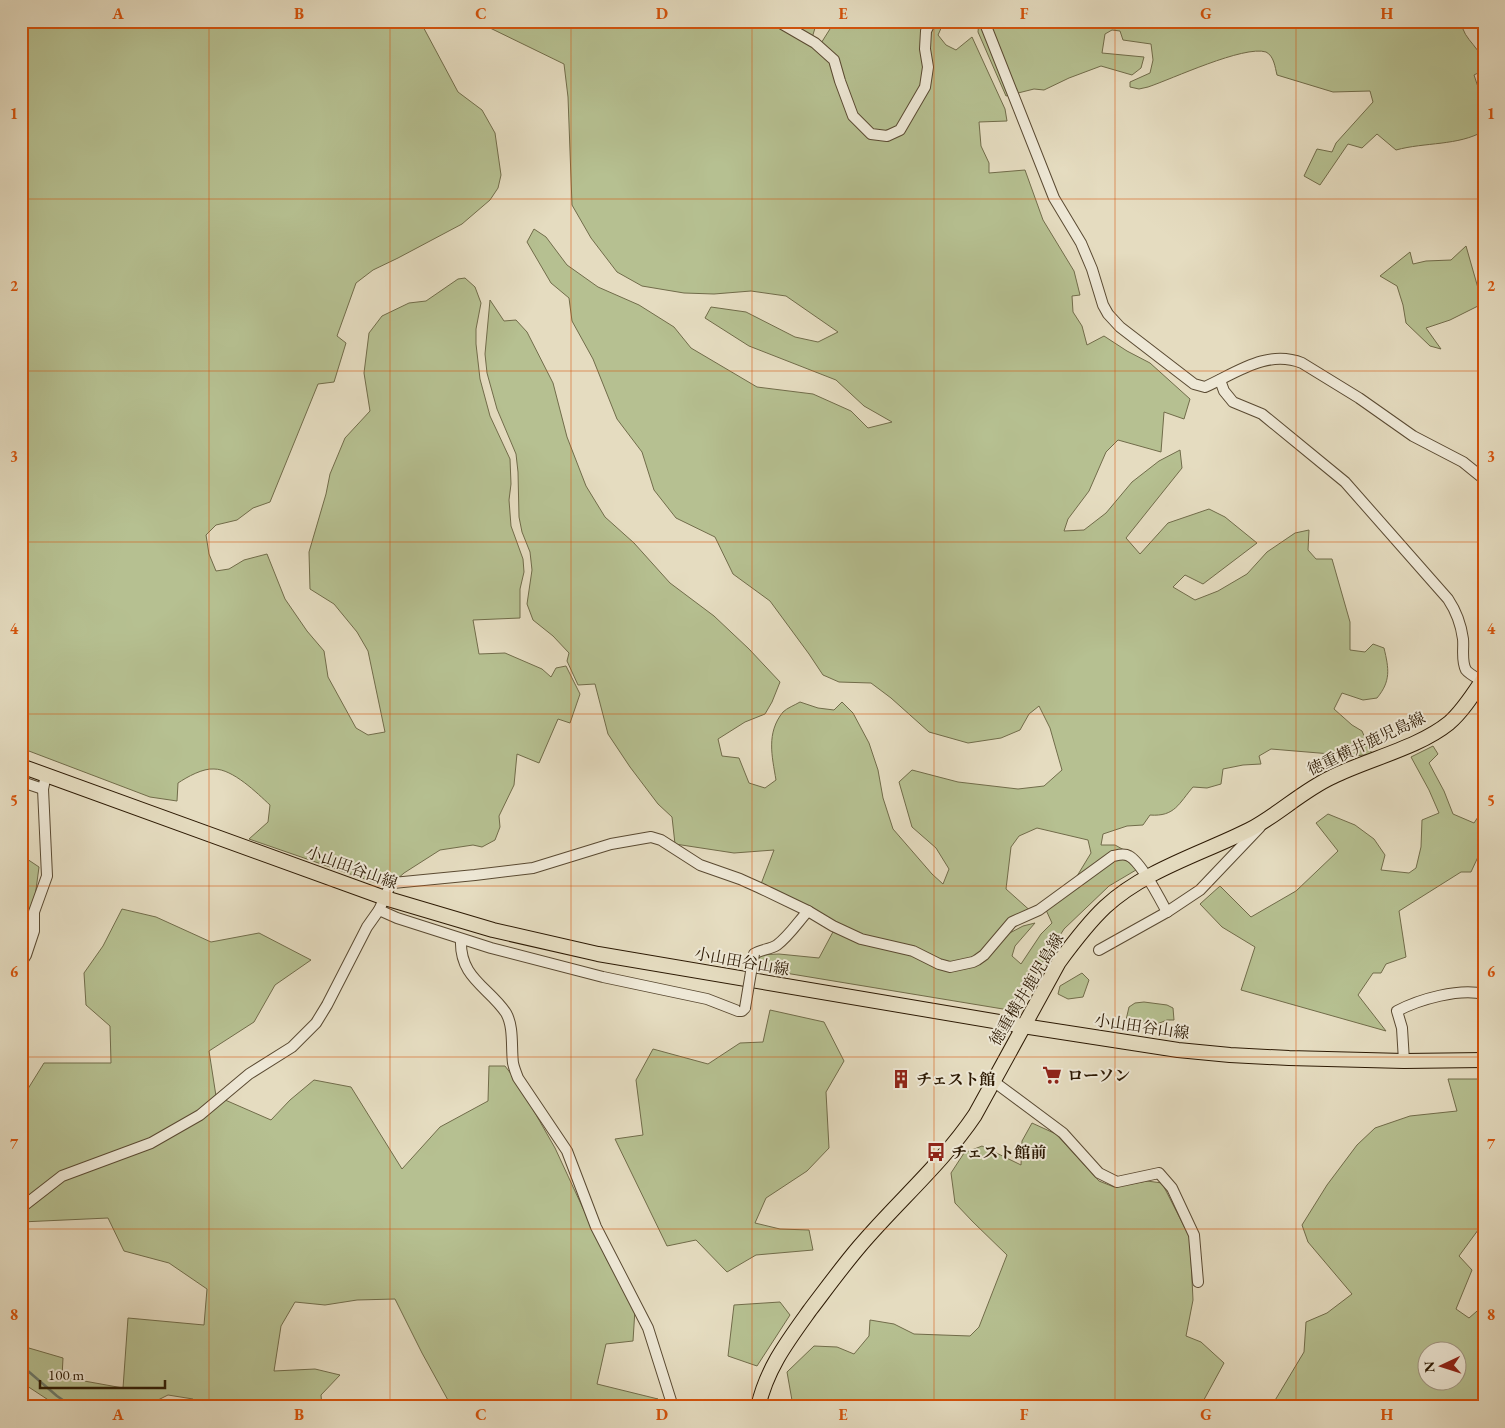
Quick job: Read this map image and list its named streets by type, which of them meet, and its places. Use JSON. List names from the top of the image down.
{
  "streets": {
    "main road": ["徳重横井鹿児島線", "小山田谷山線"]
  },
  "crossings": [
    ["徳重横井鹿児島線", "小山田谷山線"]
  ],
  "places": {
    "supermarket": ["ローソン"],
    "building": ["チェスト館"],
    "bus stop": ["チェスト館前"]
  },
  "scale_bar": "100 m",
  "north": "left",
  "grid": {
    "columns": [
      "A",
      "B",
      "C",
      "D",
      "E",
      "F",
      "G",
      "H"
    ],
    "rows": [
      "1",
      "2",
      "3",
      "4",
      "5",
      "6",
      "7",
      "8"
    ]
  }
}
